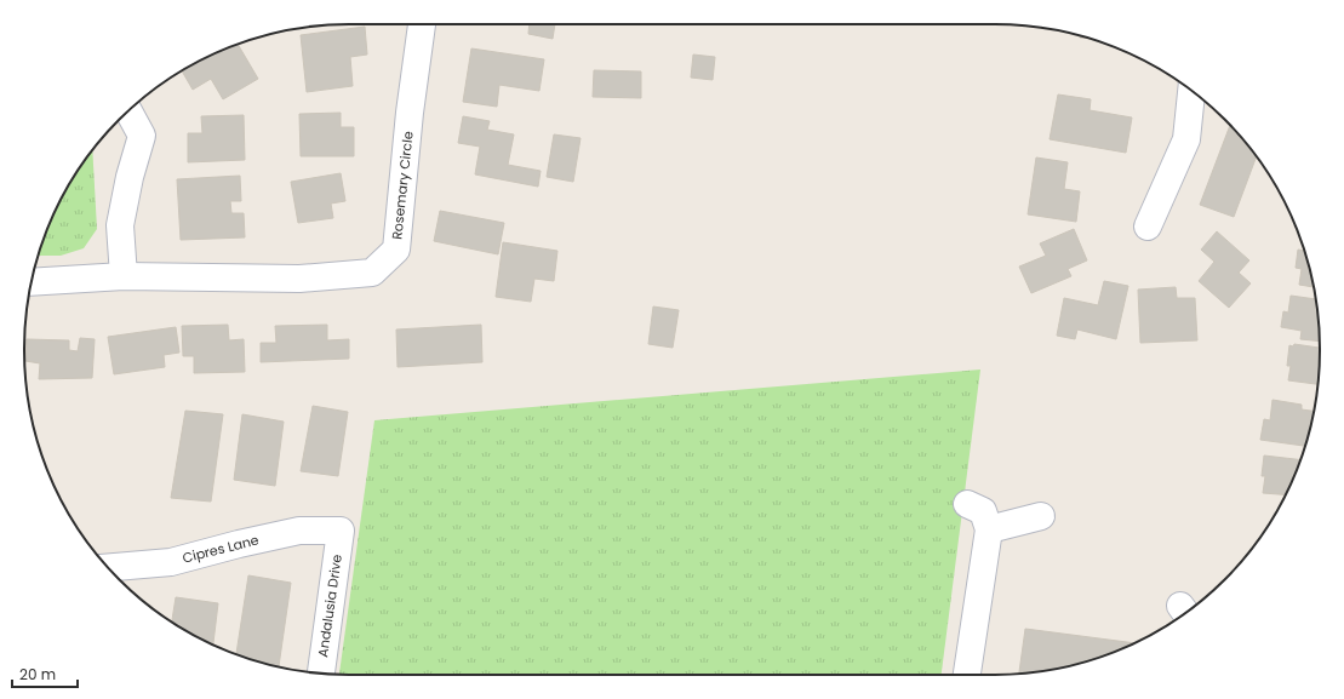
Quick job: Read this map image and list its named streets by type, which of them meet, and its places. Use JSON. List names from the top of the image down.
{
  "streets": {
    "street": ["Rosemary Circle", "Cipres Lane", "Andalusia Drive"]
  },
  "crossings": [
    ["Cipres Lane", "Andalusia Drive"]
  ],
  "scale_bar": "20 m"
}
